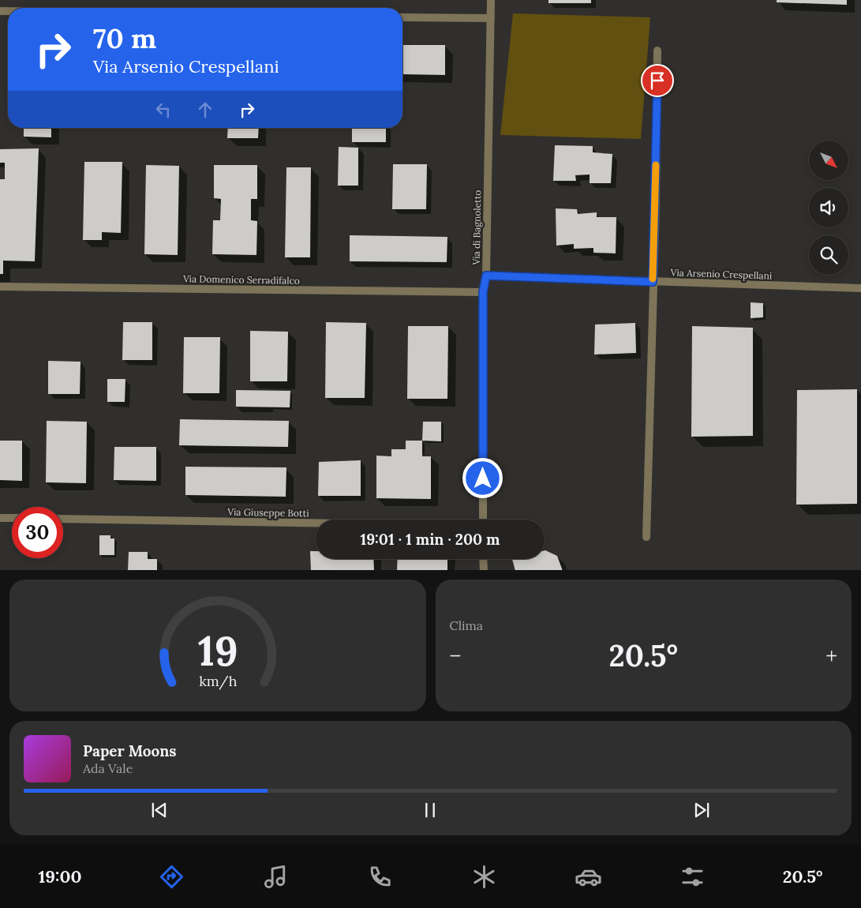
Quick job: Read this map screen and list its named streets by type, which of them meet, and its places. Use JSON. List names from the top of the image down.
{
  "streets": {
    "street": [
      "Via di Bagnoletto",
      "Via Arsenio Crespellani",
      "Via Domenico Serradifalco",
      "Via Giuseppe Botti"
    ]
  },
  "crossings": [
    ["Via di Bagnoletto", "Via Arsenio Crespellani"],
    ["Via di Bagnoletto", "Via Domenico Serradifalco"]
  ],
  "north": "bottom right",
  "page": {
    "turn": ["70 m", "Via Arsenio Crespellani"],
    "limit": "30",
    "trip": "19:01 · 1 min · 200 m",
    "tile": "Clima",
    "heat": ["−", "20.5°", "+"],
    "song": ["Paper Moons", "Ada Vale"],
    "tabs": ["19:00", "20.5°"],
    "gauge": ["19", "km/h"]
  }
}
